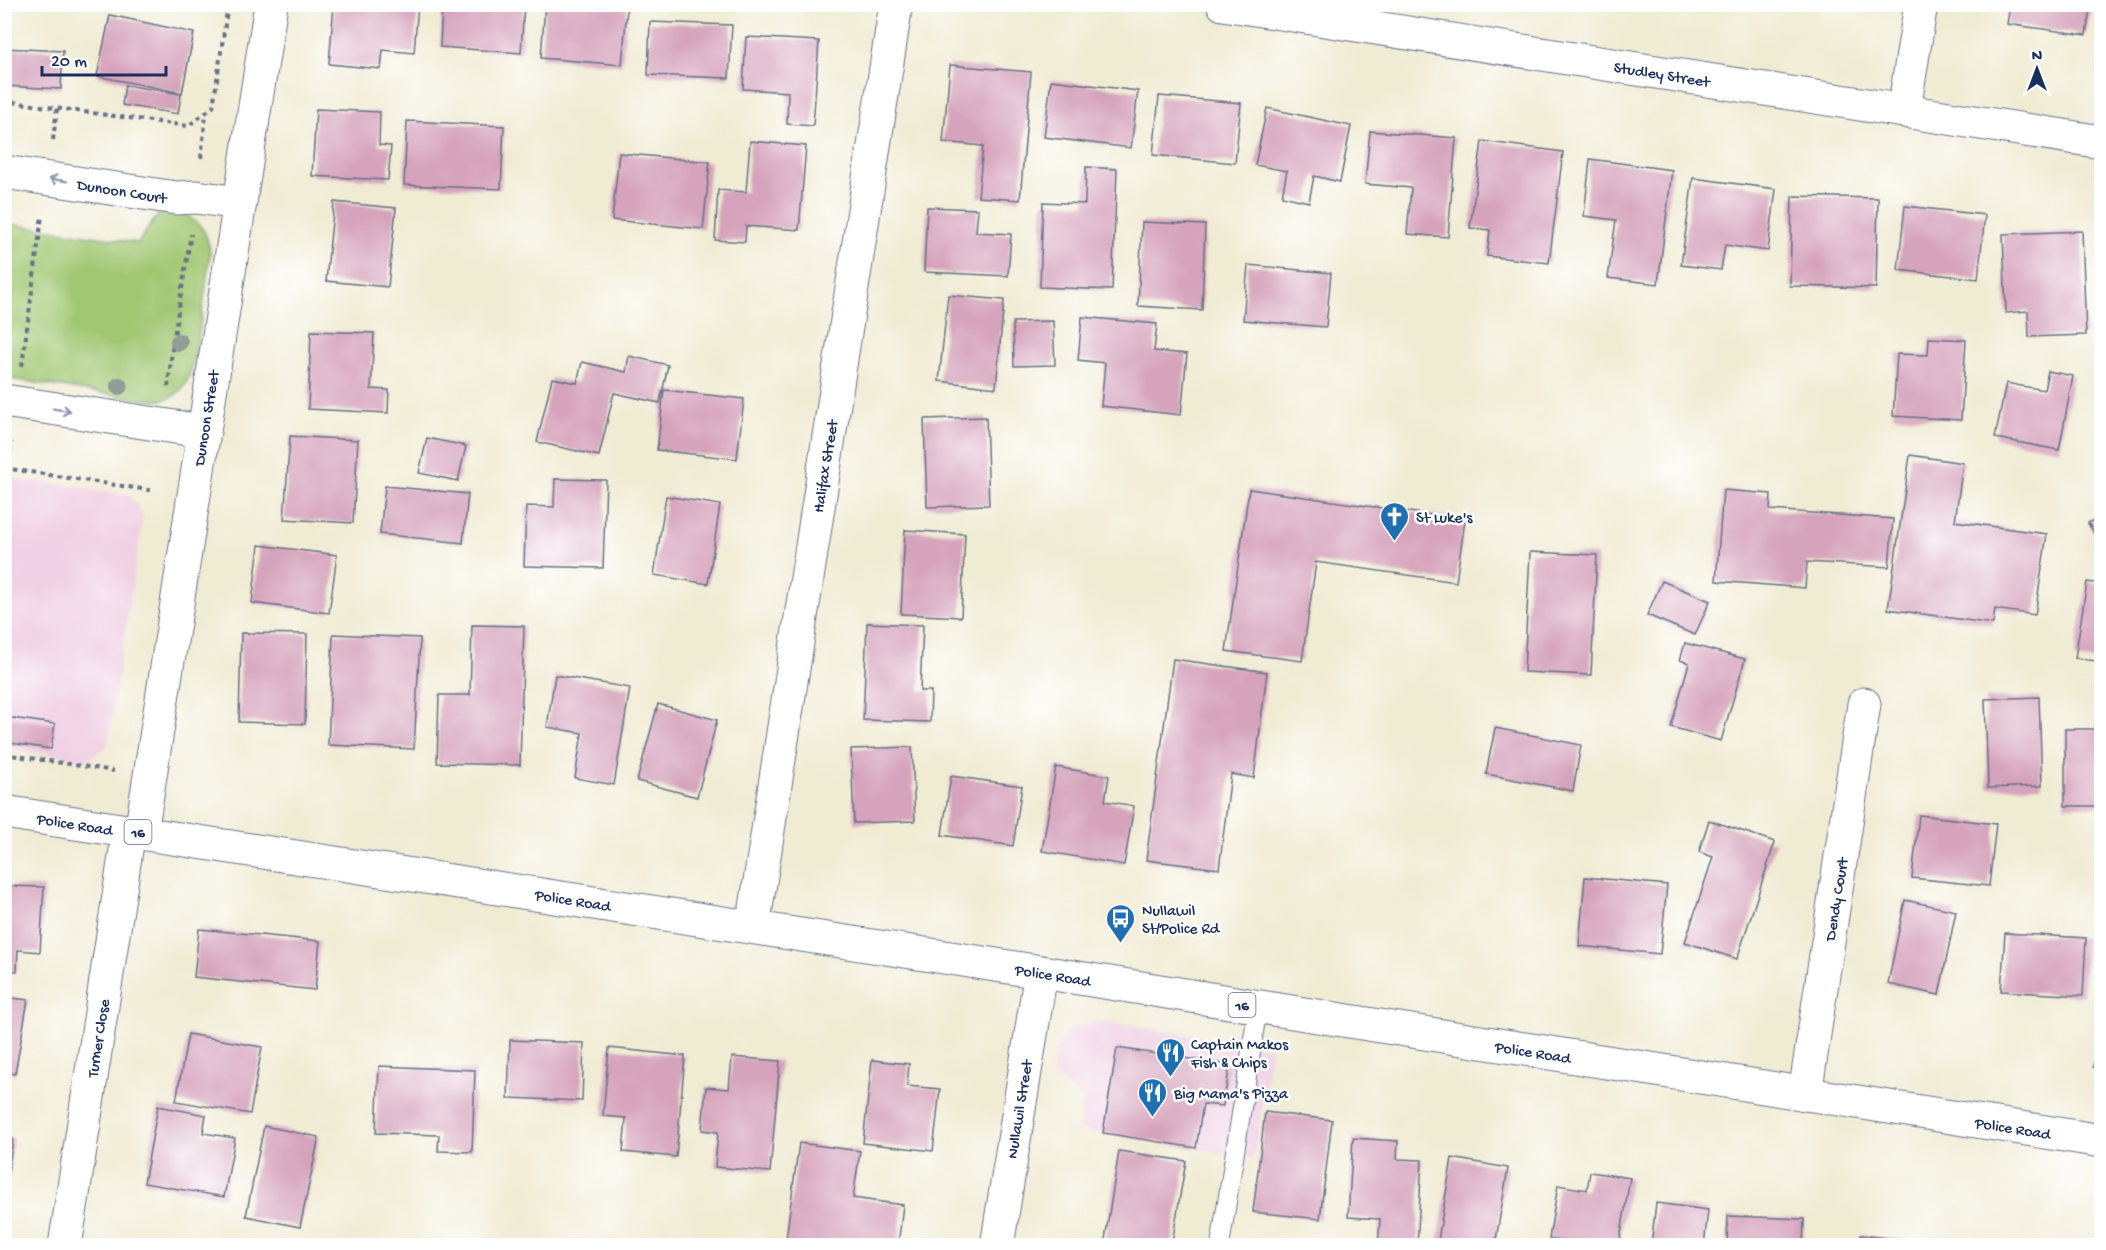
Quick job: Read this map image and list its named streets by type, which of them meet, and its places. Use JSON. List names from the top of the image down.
{
  "streets": {
    "street": [
      "Studley Street",
      "Dunoon Court",
      "Dunoon Street",
      "Halifax Street",
      "Police Road",
      "16",
      "Dendy Court",
      "Turner Close",
      "Nullawil Street"
    ]
  },
  "crossings": [
    ["Dunoon Court", "Dunoon Street"],
    ["Dunoon Street", "Police Road"],
    ["Dunoon Street", "Turner Close"],
    ["Halifax Street", "Police Road"],
    ["Police Road", "Dendy Court"],
    ["Police Road", "Turner Close"],
    ["Police Road", "Nullawil Street"]
  ],
  "places": {
    "church": ["St Luke's"],
    "bus stop": ["Nullawil St/Police Rd"],
    "restaurant": ["Captain Makos Fish & Chips", "Big Mama's Pizza"]
  },
  "scale_bar": "20 m",
  "north": "top"
}
